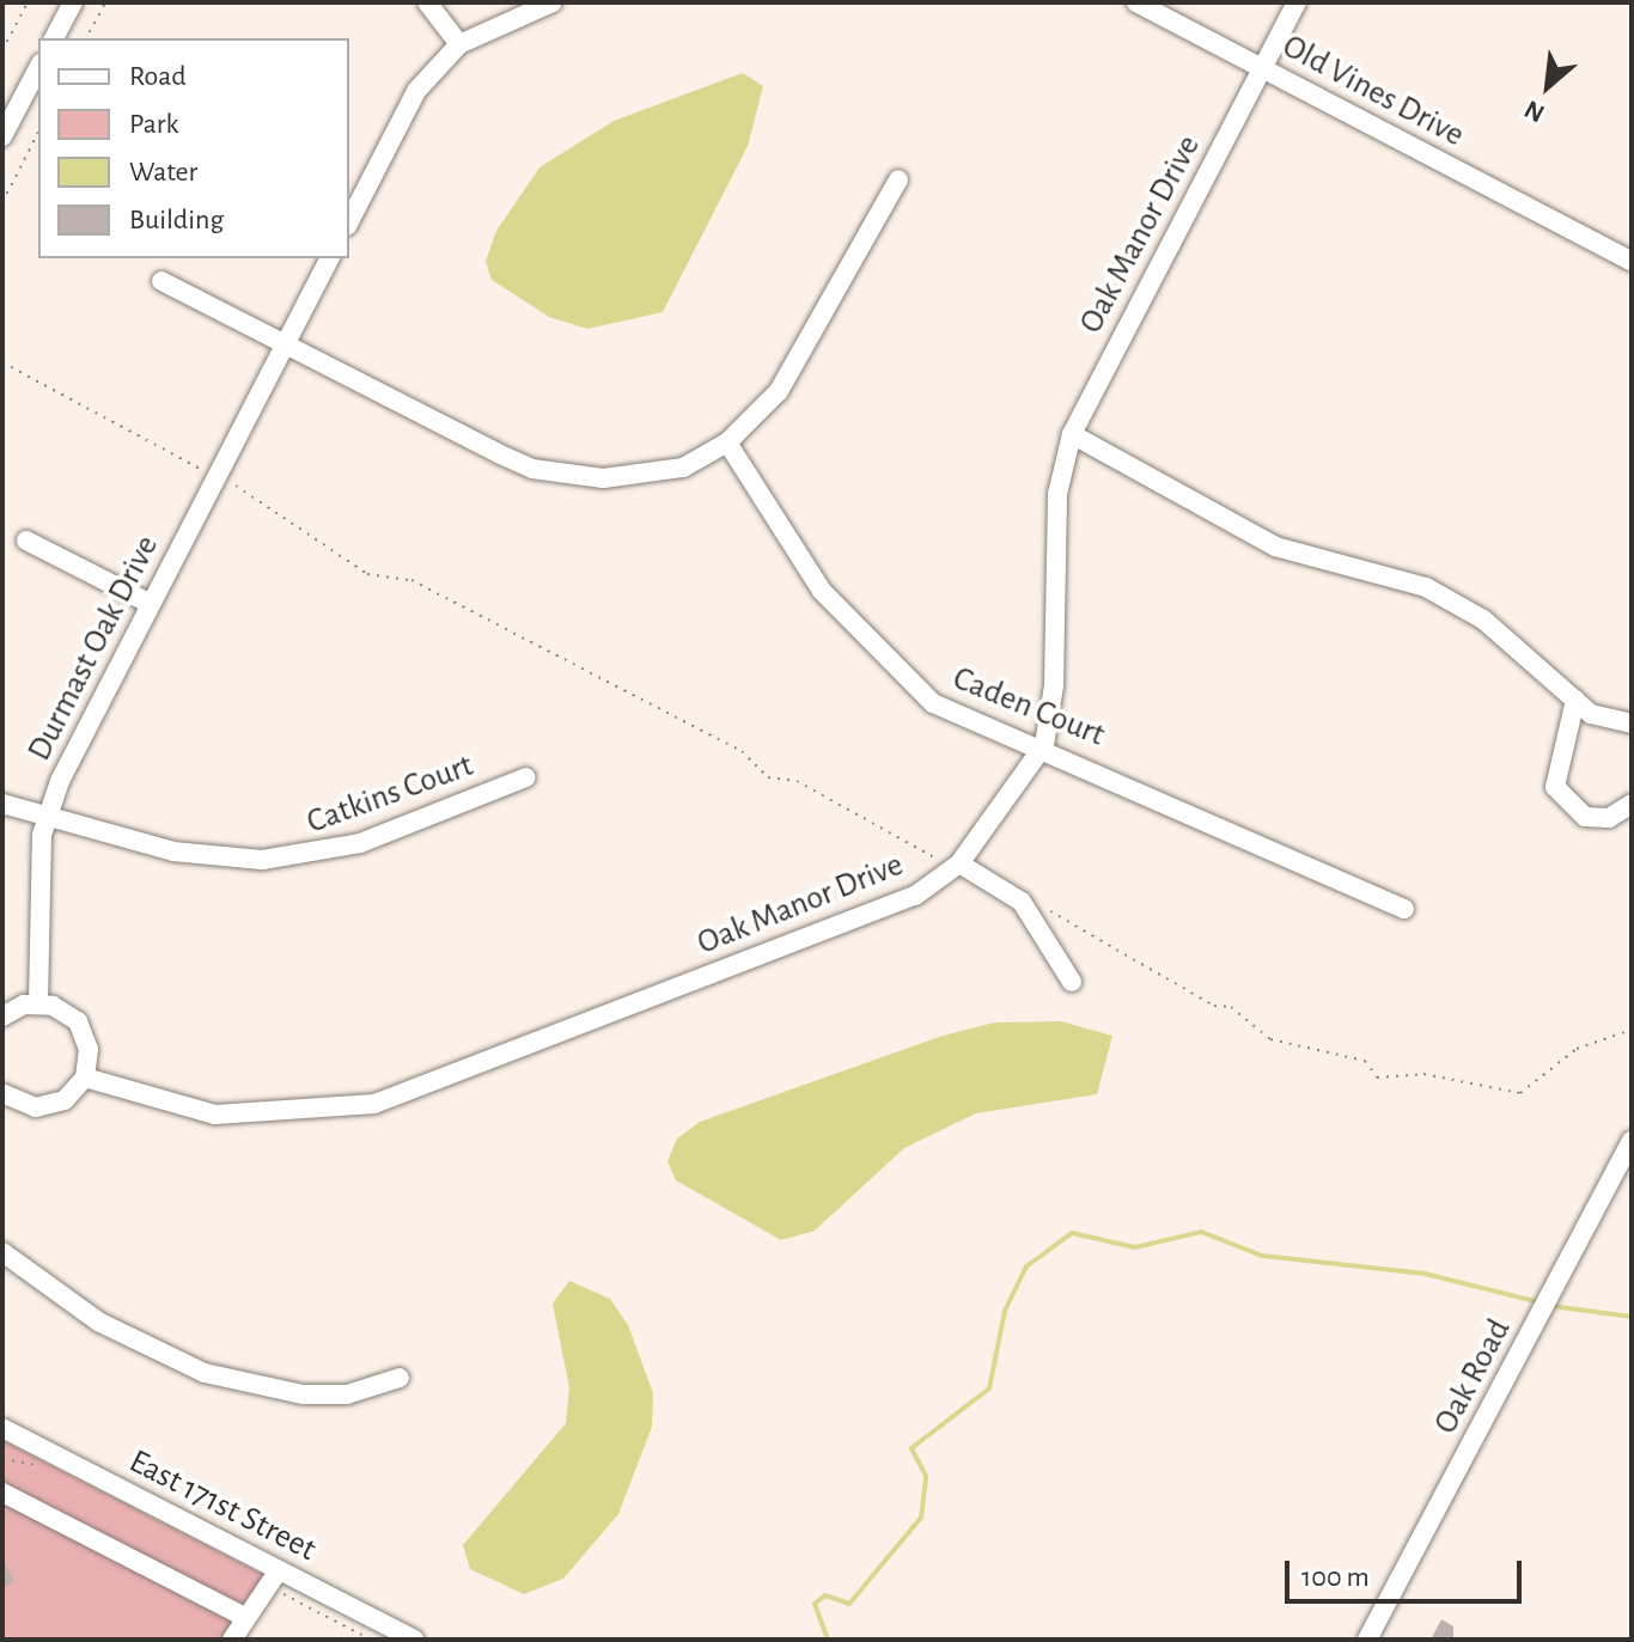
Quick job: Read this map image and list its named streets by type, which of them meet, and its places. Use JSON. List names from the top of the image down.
{
  "streets": {
    "street": [
      "Old Vines Drive",
      "Oak Manor Drive",
      "Durmast Oak Drive",
      "Caden Court",
      "Catkins Court",
      "Oak Road",
      "East 171st Street"
    ]
  },
  "crossings": [
    ["Old Vines Drive", "Oak Manor Drive"],
    ["Oak Manor Drive", "Caden Court"],
    ["Durmast Oak Drive", "Catkins Court"]
  ],
  "legend": [
    "Road",
    "Park",
    "Water",
    "Building"
  ],
  "scale_bar": "100 m",
  "north": "bottom left"
}
